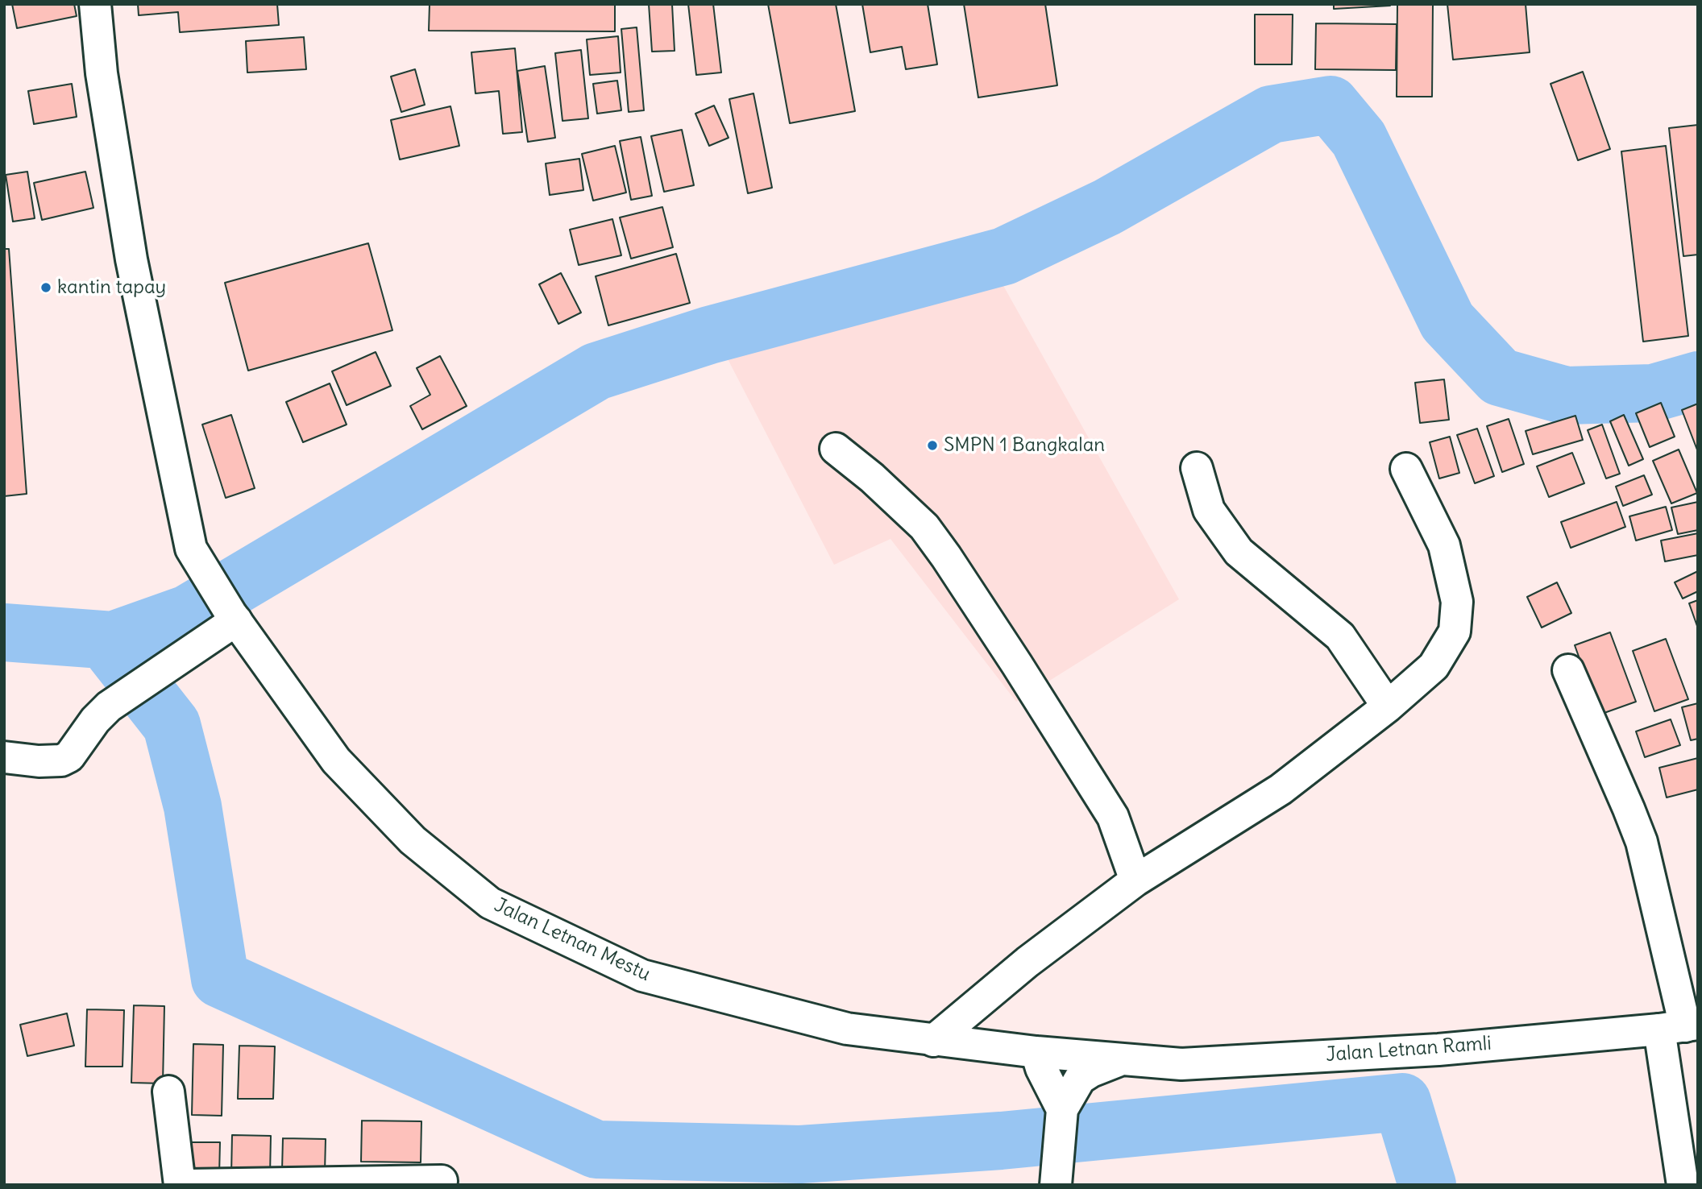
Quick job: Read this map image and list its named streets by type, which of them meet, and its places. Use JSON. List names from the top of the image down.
{
  "streets": {
    "street": ["Jalan Letnan Mestu", "Jalan Letnan Ramli"]
  },
  "crossings": [
    ["Jalan Letnan Mestu", "Jalan Letnan Ramli"]
  ],
  "places": ["kantin tapay", "SMPN 1 Bangkalan"]
}
